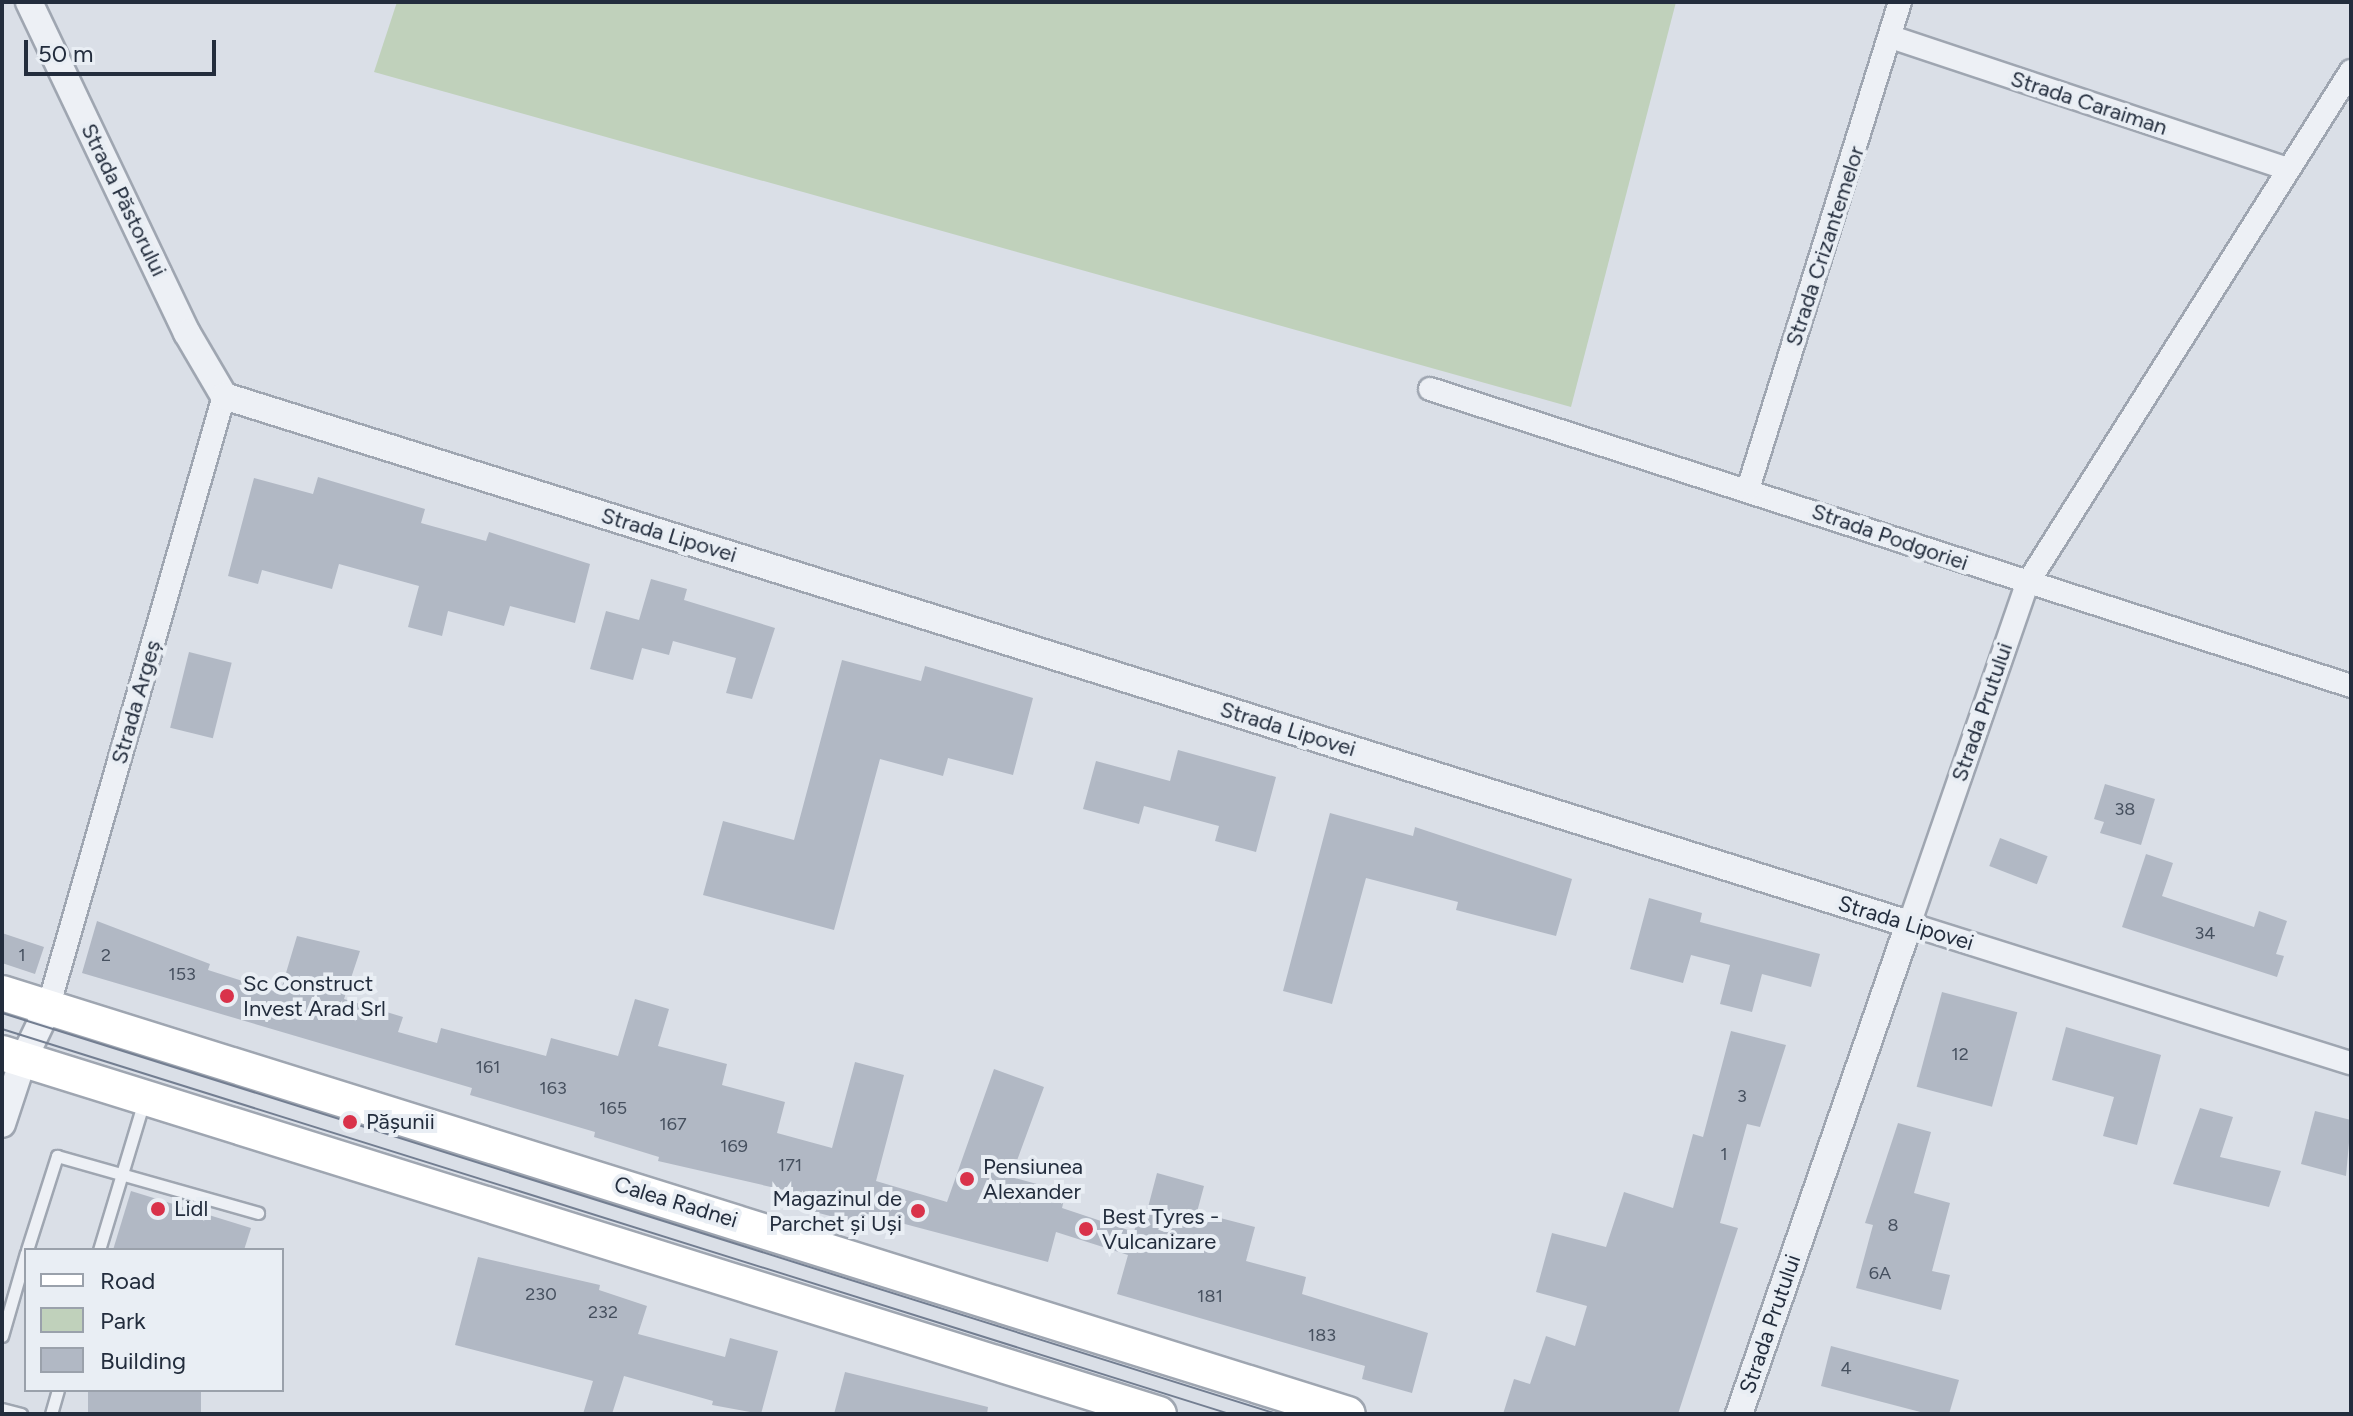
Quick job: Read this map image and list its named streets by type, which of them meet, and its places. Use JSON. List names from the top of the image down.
{
  "streets": {
    "main road": ["Calea Radnei"],
    "street": [
      "Strada Caraiman",
      "Strada Păstorului",
      "Strada Crizantemelor",
      "Strada Lipovei",
      "Strada Podgoriei",
      "Strada Argeș",
      "Strada Prutului"
    ]
  },
  "crossings": [
    ["Strada Caraiman", "Strada Crizantemelor"],
    ["Strada Caraiman", "Strada Prutului"],
    ["Strada Păstorului", "Strada Lipovei"],
    ["Strada Păstorului", "Strada Argeș"],
    ["Strada Crizantemelor", "Strada Podgoriei"],
    ["Strada Lipovei", "Strada Argeș"],
    ["Strada Lipovei", "Strada Prutului"],
    ["Strada Podgoriei", "Strada Prutului"],
    ["Strada Argeș", "Calea Radnei"]
  ],
  "places": [
    "Sc Construct Invest Arad Srl",
    "Pășunii",
    "Pensiunea Alexander",
    "Lidl",
    "Magazinul de Parchet și Uși",
    "Best Tyres - Vulcanizare"
  ],
  "house_numbers": [
    "38",
    "34",
    "1",
    "2",
    "153",
    "12",
    "161",
    "163",
    "3",
    "165",
    "167",
    "169",
    "1",
    "171",
    "8",
    "6A",
    "230",
    "181",
    "232",
    "183",
    "4"
  ],
  "legend": ["Road", "Park", "Building"],
  "scale_bar": "50 m"
}
